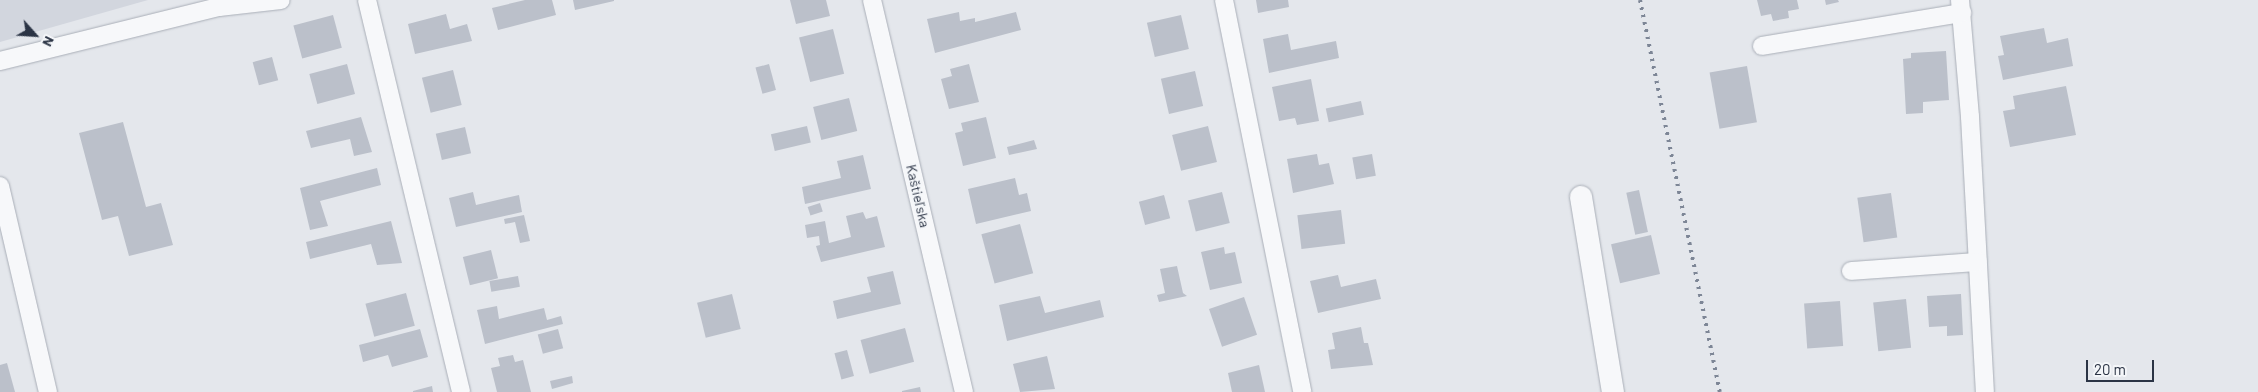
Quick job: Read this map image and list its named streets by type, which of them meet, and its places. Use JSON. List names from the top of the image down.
{
  "streets": {
    "street": ["Kaštieľska"]
  },
  "scale_bar": "20 m",
  "north": "bottom right"
}
